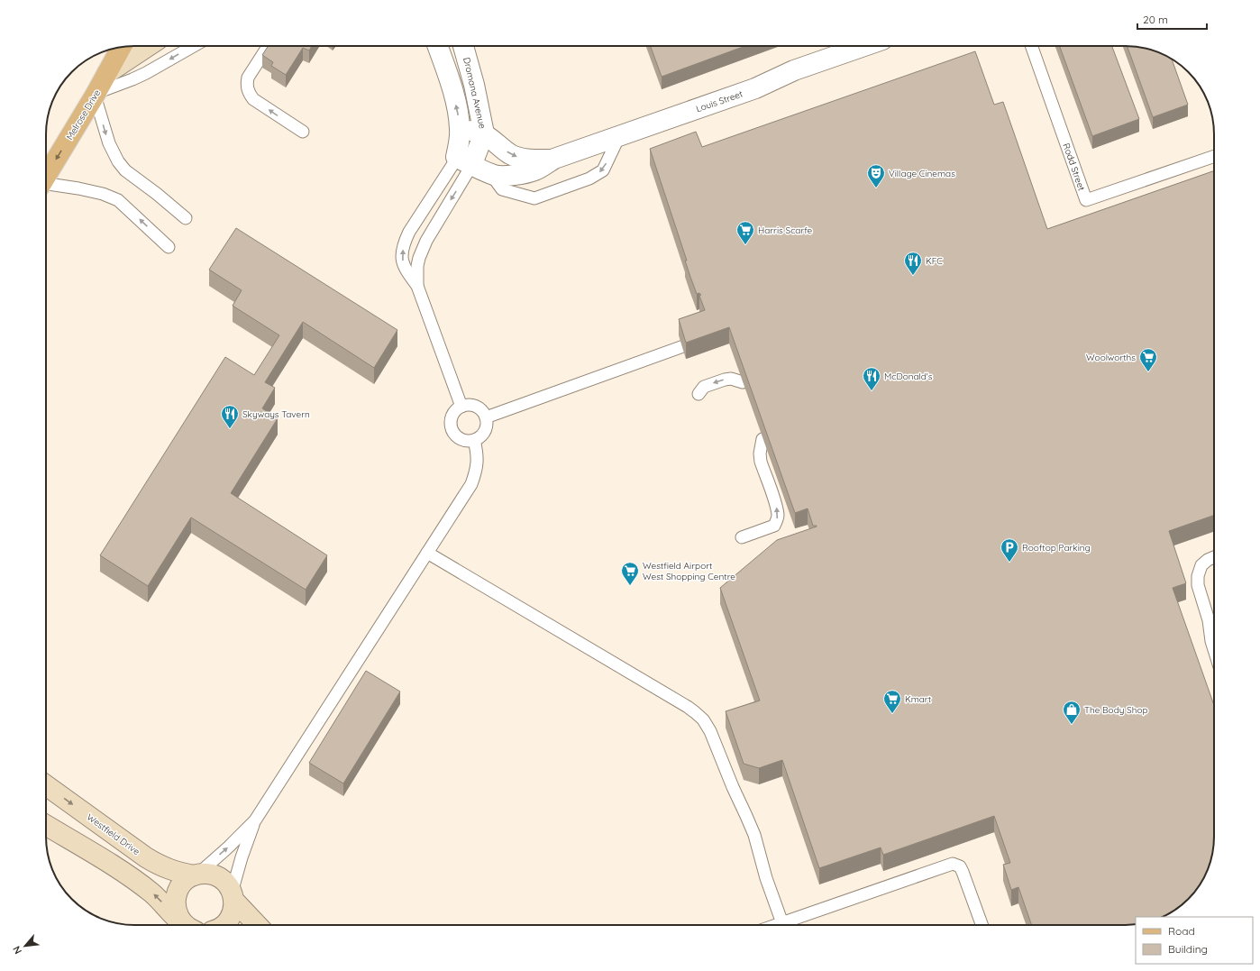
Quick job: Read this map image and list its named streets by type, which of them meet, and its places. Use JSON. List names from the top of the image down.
{
  "streets": {
    "main road": ["Melrose Drive", "Westfield Drive"],
    "street": ["Dromana Avenue", "Louis Street"],
    "lane": ["Rodd Street"]
  },
  "crossings": [
    ["Dromana Avenue", "Louis Street"]
  ],
  "one_way": ["Melrose Drive"],
  "places": {
    "theatre": ["Village Cinemas"],
    "supermarket": [
      "Harris Scarfe",
      "Woolworths",
      "Westfield Airport West Shopping Centre",
      "Kmart"
    ],
    "restaurant": ["KFC", "McDonald's", "Skyways Tavern"],
    "parking": ["Rooftop Parking"],
    "shop": ["The Body Shop"]
  },
  "legend": ["Road", "Building"],
  "scale_bar": "20 m",
  "north": "bottom left"
}
